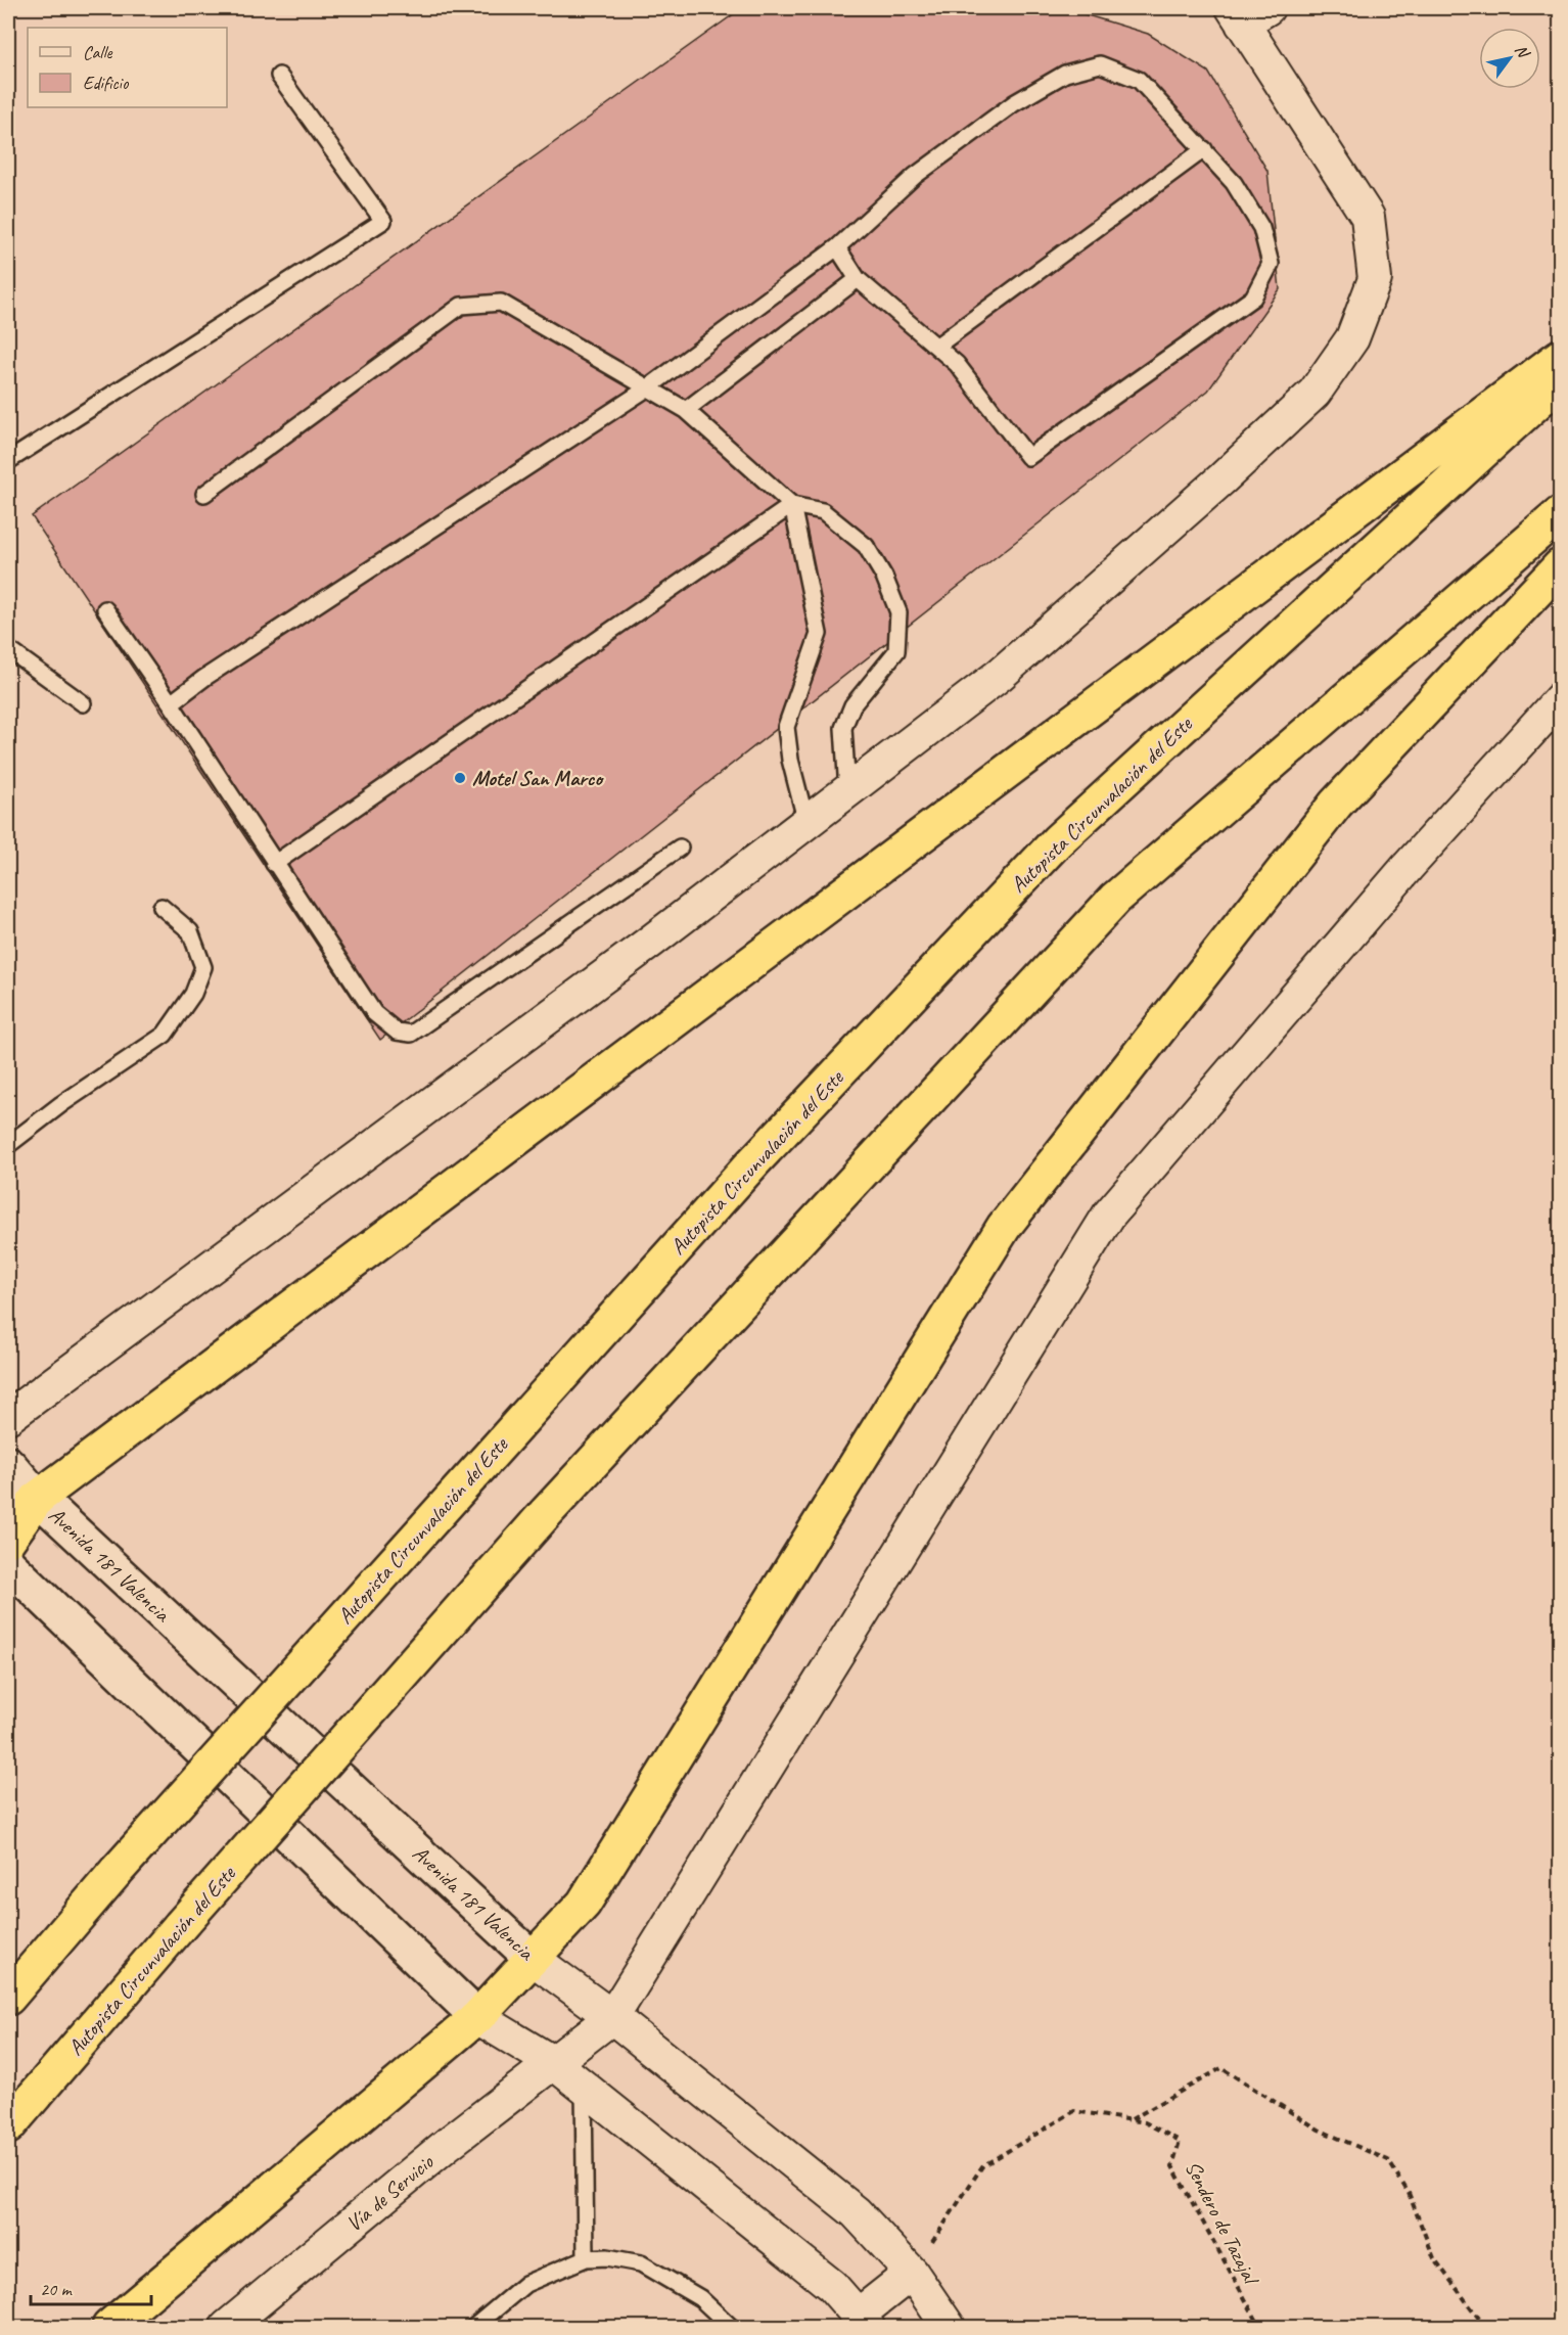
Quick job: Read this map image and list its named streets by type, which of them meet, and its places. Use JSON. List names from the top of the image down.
{
  "streets": {
    "highway": ["Autopista Circunvalación del Este"],
    "street": ["Avenida 181 Valencia", "Vía de Servicio"],
    "path": ["Sendero de Tazajal"]
  },
  "crossings": [
    ["Avenida 181 Valencia", "Vía de Servicio"],
    ["Avenida 181 Valencia", "Sendero de Tazajal"]
  ],
  "places": ["Motel San Marco"],
  "legend": ["Calle", "Edificio"],
  "scale_bar": "20 m",
  "north": "top right"
}
